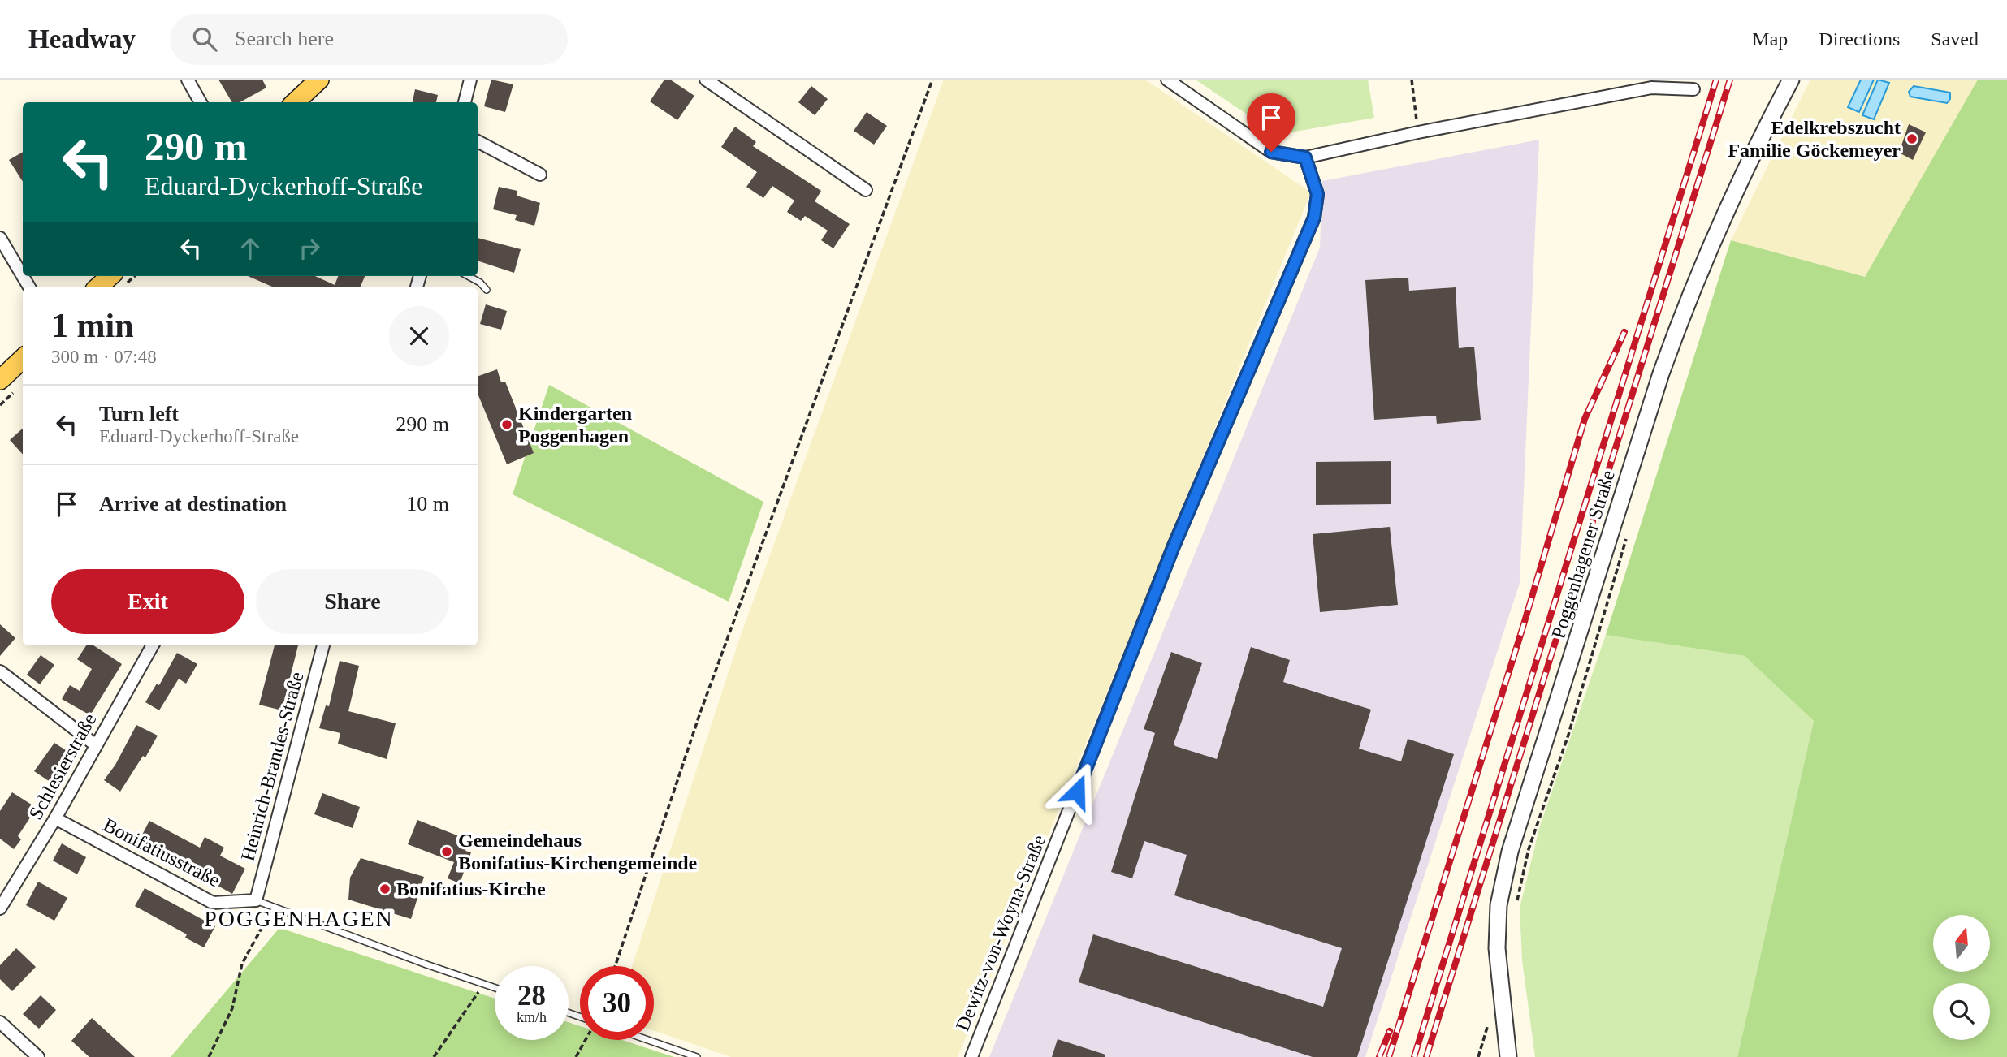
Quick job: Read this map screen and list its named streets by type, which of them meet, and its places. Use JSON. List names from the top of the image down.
{
  "streets": {
    "street": [
      "Poggenhagener Straße",
      "Schlesierstraße",
      "Heinrich-Brandes-Straße",
      "Bonifatiusstraße",
      "Dewitz-von-Woyna-Straße"
    ]
  },
  "crossings": [
    ["Schlesierstraße", "Bonifatiusstraße"],
    ["Heinrich-Brandes-Straße", "Bonifatiusstraße"]
  ],
  "districts": ["POGGENHAGEN"],
  "places": [
    "Edelkrebszucht Familie Göckemeyer",
    "Kindergarten Poggenhagen",
    "Gemeindehaus Bonifatius-Kirchengemeinde",
    "Bonifatius-Kirche"
  ],
  "north": "top",
  "page": {
    "header": "Headway",
    "search": "Search here",
    "nav": ["Map", "Directions", "Saved"],
    "turn": ["290 m", "Eduard-Dyckerhoff-Straße"],
    "heading": ["1 min", "300 m · 07:48"],
    "list": [
      {
        "name": "Turn left",
        "note": "Eduard-Dyckerhoff-Straße",
        "value": "290 m"
      },
      {
        "name": "Arrive at destination",
        "value": "10 m"
      }
    ],
    "buttons": ["Exit", "Share"],
    "speed": "28 km/h",
    "limit": "30"
  }
}
